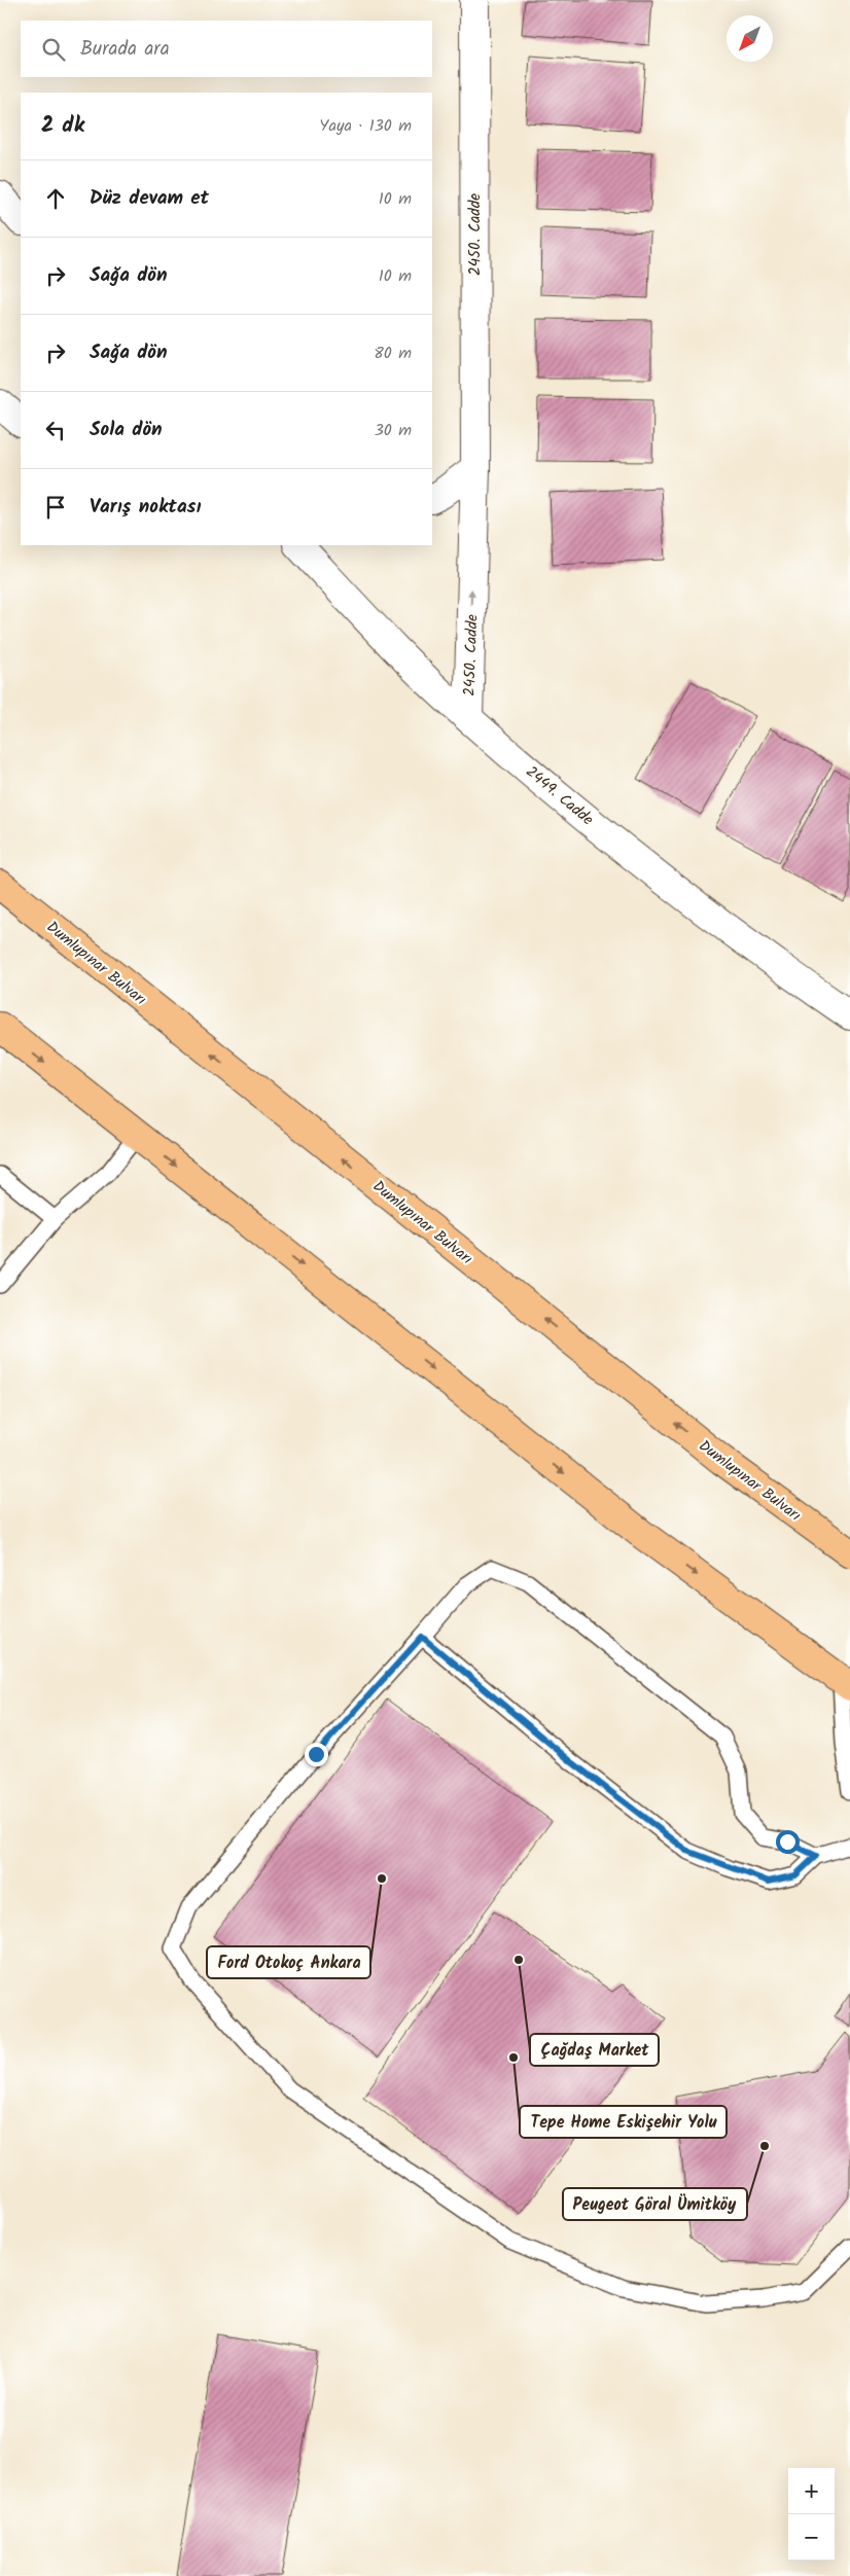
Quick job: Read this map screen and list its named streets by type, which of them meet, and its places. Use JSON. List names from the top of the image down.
{
  "streets": {
    "highway": ["Dumlupınar Bulvarı"],
    "street": ["2450. Cadde", "2449. Cadde"]
  },
  "crossings": [
    ["2450. Cadde", "2449. Cadde"]
  ],
  "places": [
    "Ford Otokoç Ankara",
    "Çağdaş Market",
    "Tepe Home Eskişehir Yolu",
    "Peugeot Göral Ümitköy"
  ],
  "north": "bottom left",
  "page": {
    "search": "Burada ara",
    "heading": ["2 dk", "Yaya · 130 m"],
    "list": [
      ["Düz devam et", "10 m"],
      ["Sağa dön", "10 m"],
      ["Sağa dön", "80 m"],
      ["Sola dön", "30 m"],
      "Varış noktası"
    ],
    "map_buttons": ["+", "−"]
  }
}
